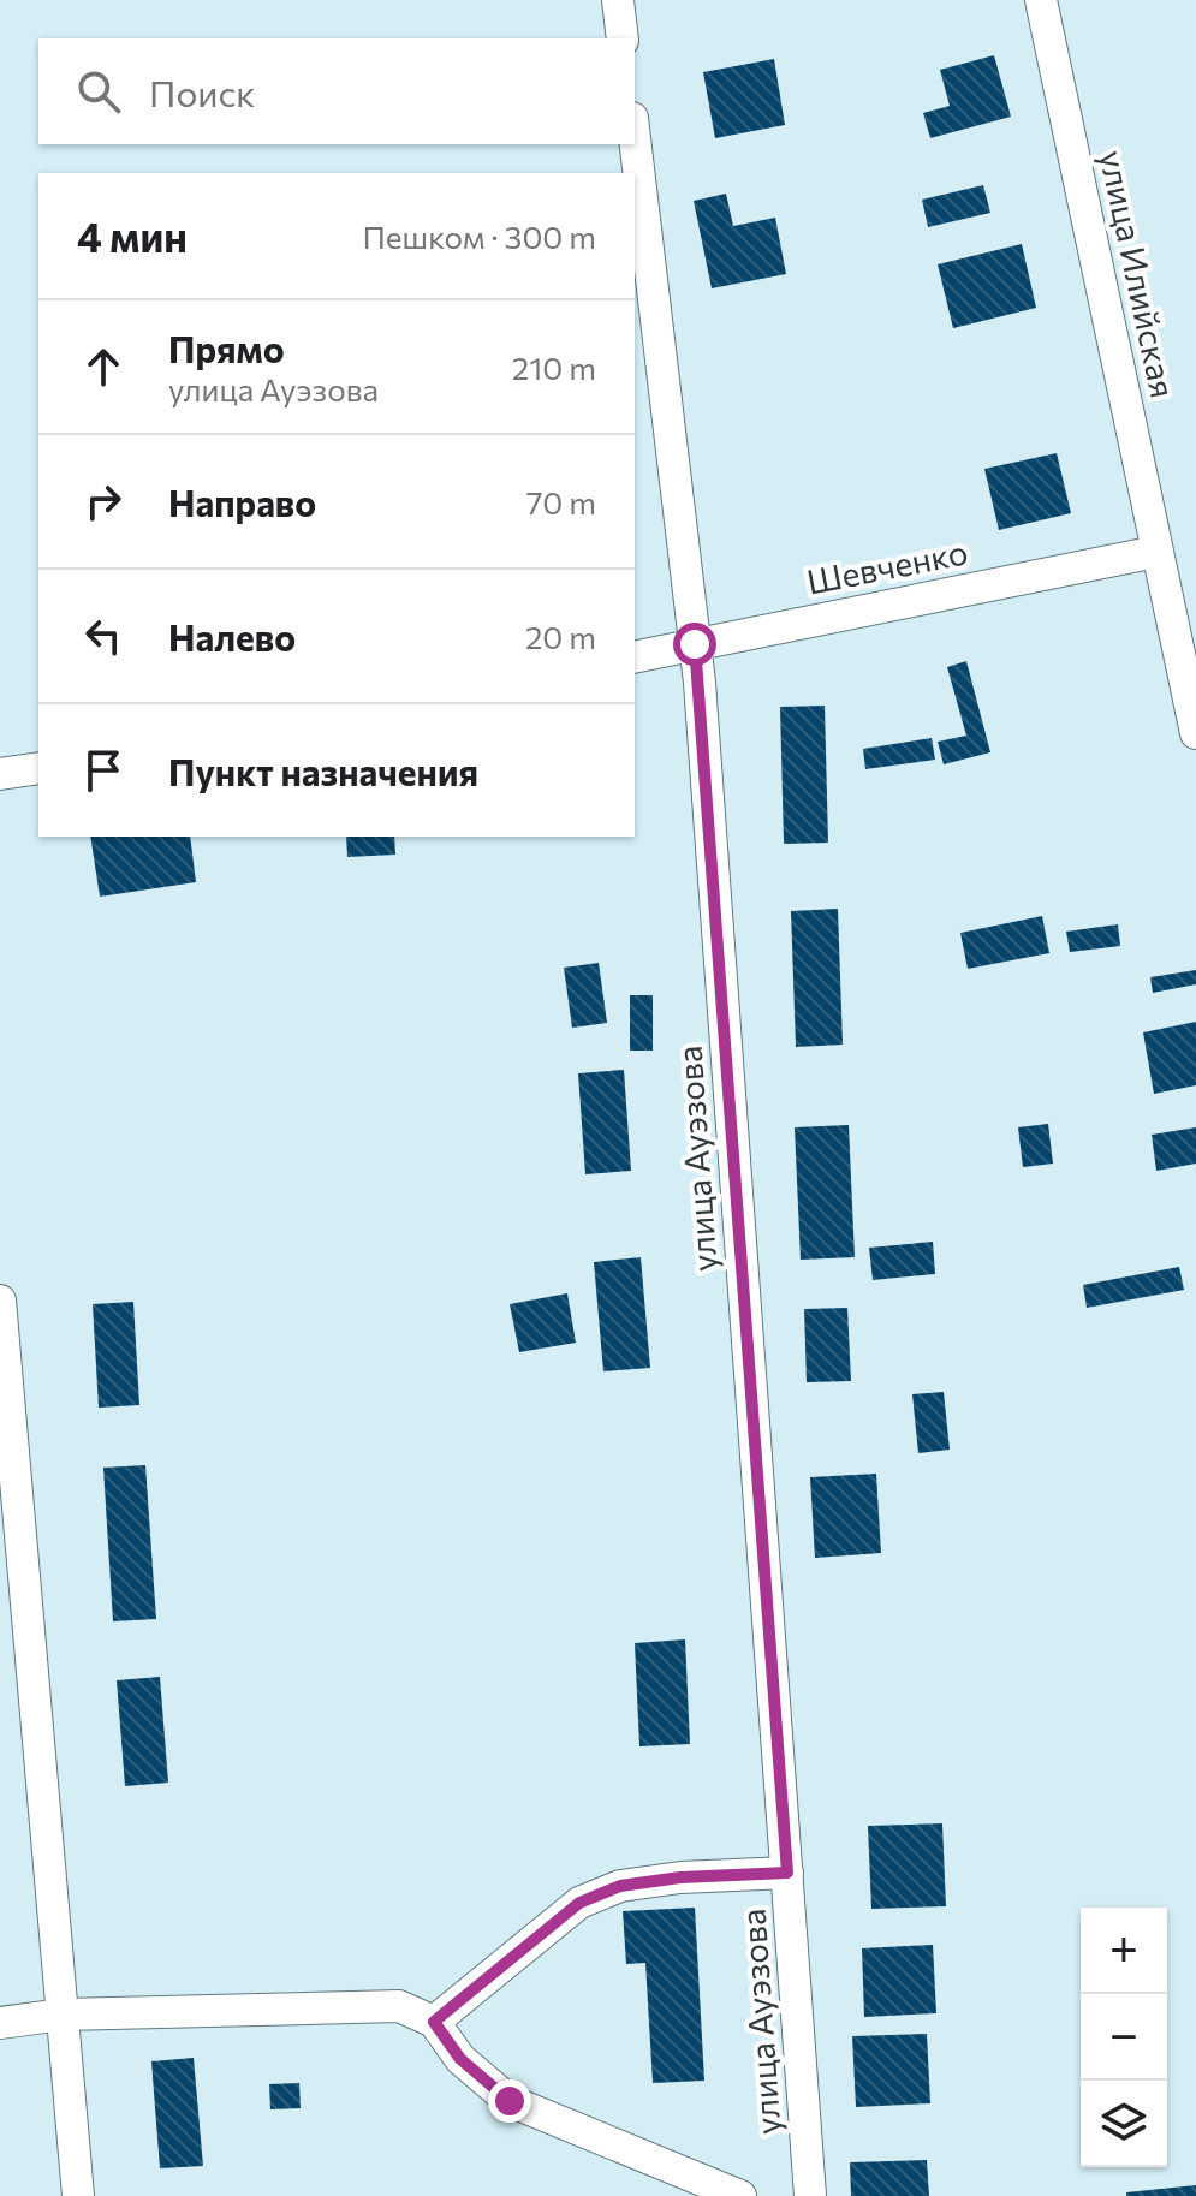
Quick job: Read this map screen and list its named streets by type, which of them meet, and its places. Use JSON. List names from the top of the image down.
{
  "streets": {
    "street": ["улица Илийская", "Шевченко", "улица Ауэзова"]
  },
  "crossings": [
    ["улица Илийская", "Шевченко"],
    ["Шевченко", "улица Ауэзова"]
  ],
  "page": {
    "search": "Поиск",
    "heading": ["4 мин", "Пешком · 300 m"],
    "list": [
      ["Прямо", "улица Ауэзова", "210 m"],
      ["Направо", "70 m"],
      ["Налево", "20 m"],
      "Пункт назначения"
    ],
    "map_buttons": ["+", "−"]
  }
}
